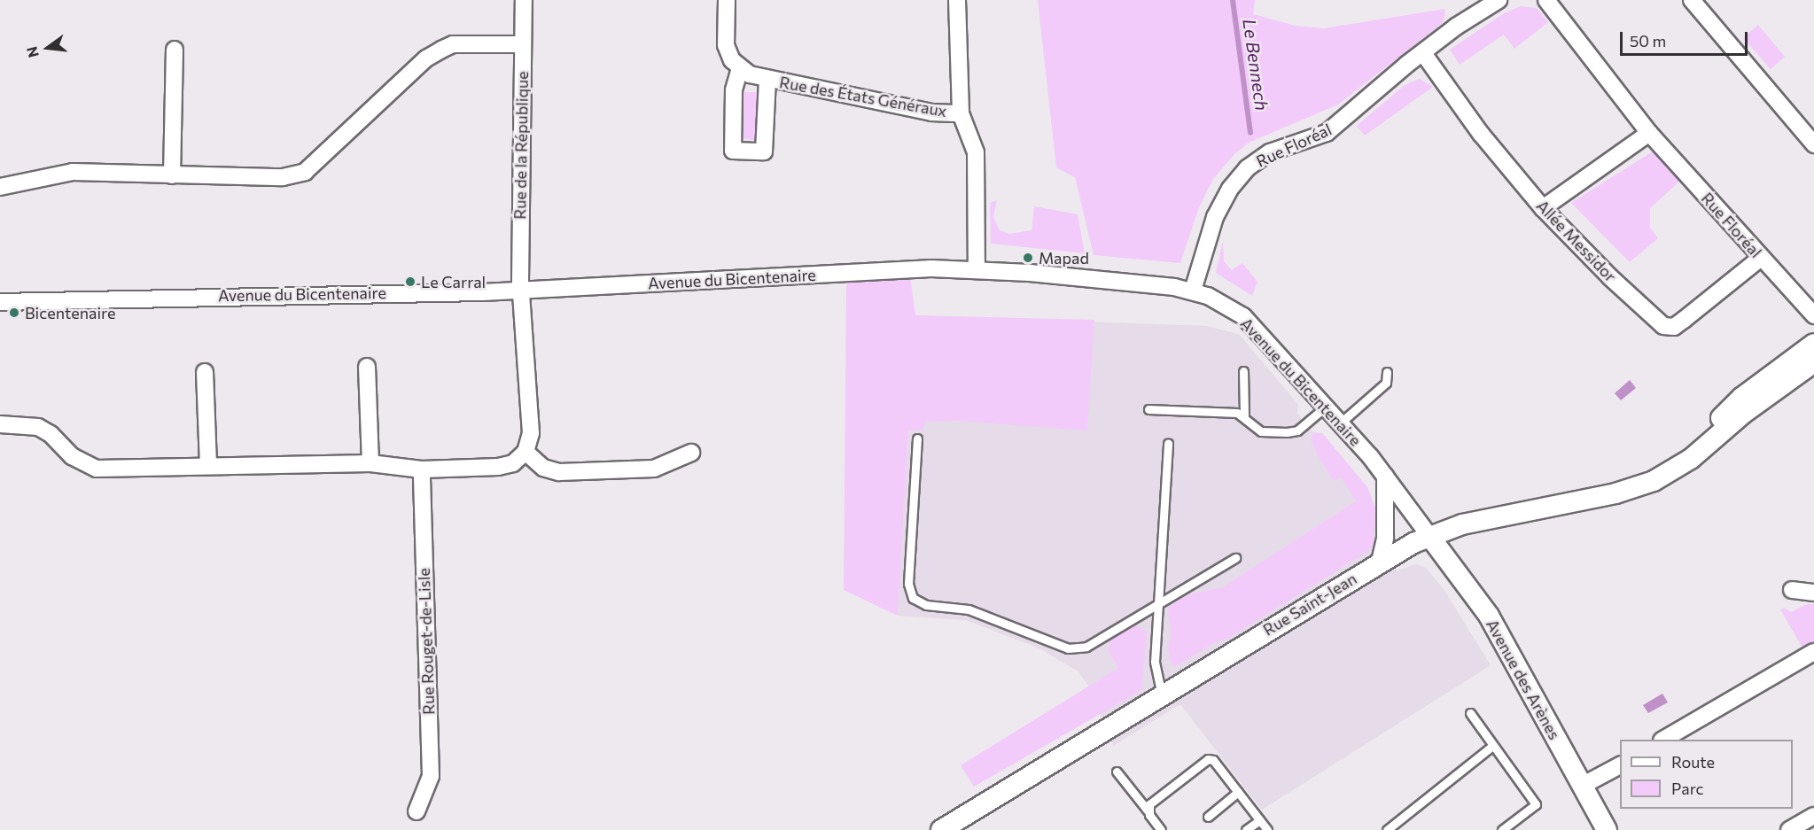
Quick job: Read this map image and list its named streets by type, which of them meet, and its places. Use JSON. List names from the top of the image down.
{
  "streets": {
    "street": [
      "Rue des États Généraux",
      "Rue de la République",
      "Rue Floréal",
      "Allée Messidor",
      "Avenue du Bicentenaire",
      "Rue Saint-Jean",
      "Rue Rouget-de-Lisle",
      "Avenue des Arènes"
    ]
  },
  "crossings": [
    ["Rue des États Généraux", "Avenue du Bicentenaire"],
    ["Rue de la République", "Avenue du Bicentenaire"],
    ["Rue Floréal", "Allée Messidor"],
    ["Rue Floréal", "Avenue du Bicentenaire"],
    ["Avenue du Bicentenaire", "Rue Saint-Jean"],
    ["Avenue du Bicentenaire", "Avenue des Arènes"],
    ["Rue Saint-Jean", "Avenue des Arènes"]
  ],
  "water": ["Le Bennech"],
  "places": ["Mapad", "Le Carral", "Bicentenaire"],
  "legend": ["Route", "Parc"],
  "scale_bar": "50 m",
  "north": "left"
}
